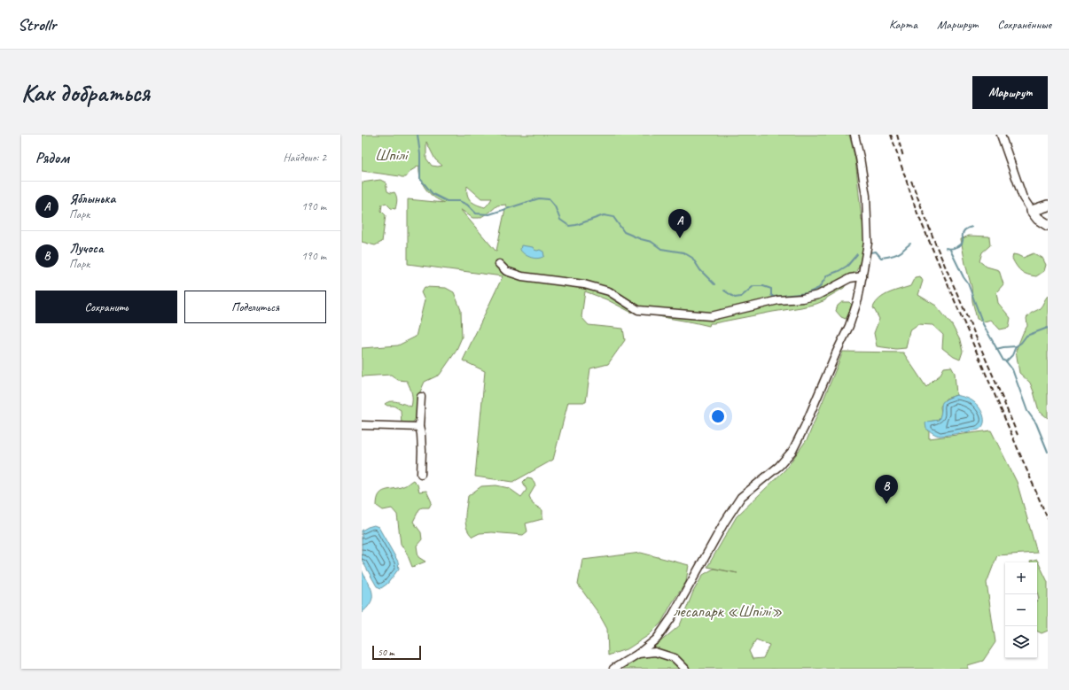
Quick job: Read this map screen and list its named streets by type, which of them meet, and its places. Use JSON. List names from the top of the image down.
{
  "parks": ["Шпілі", "лесапарк «Шпілі»"],
  "scale_bar": "50 m",
  "page": {
    "header": "Strollr",
    "nav": ["Карта", "Маршрут", "Сохранённые"],
    "buttons": [
      "Маршрут",
      ["Сохранить", "Поделиться"]
    ],
    "title": "Как добраться",
    "heading": ["Рядом", "Найдено: 2"],
    "list": [
      {
        "mark": "A",
        "name": "Яблынька",
        "note": "Парк",
        "value": "190 m"
      },
      {
        "mark": "B",
        "name": "Лучоса",
        "note": "Парк",
        "value": "190 m"
      }
    ],
    "pins": ["A", "B"],
    "map_buttons": ["+", "−"],
    "scale": "50 m"
  }
}
